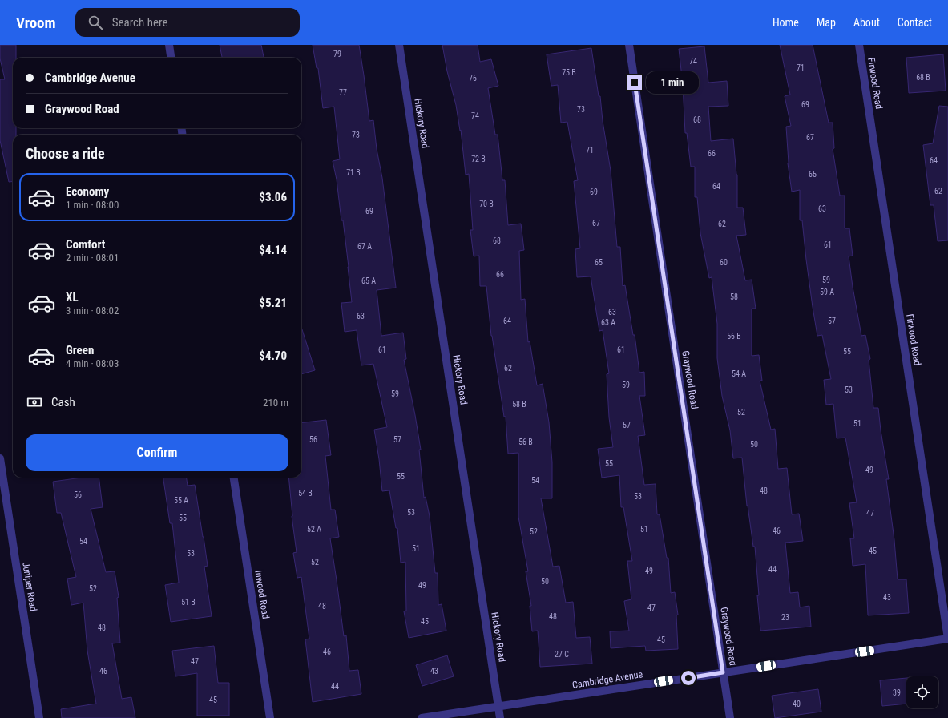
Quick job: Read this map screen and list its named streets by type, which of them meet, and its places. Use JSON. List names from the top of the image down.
{
  "streets": {
    "street": [
      "Firwood Road",
      "Hickory Road",
      "Graywood Road",
      "Juniper Road",
      "Inwood Road",
      "Cambridge Avenue"
    ]
  },
  "crossings": [
    ["Firwood Road", "Cambridge Avenue"],
    ["Hickory Road", "Cambridge Avenue"],
    ["Graywood Road", "Cambridge Avenue"]
  ],
  "house_numbers": [
    "79",
    "74",
    "71",
    "75 B",
    "68 B",
    "76",
    "77",
    "69",
    "73",
    "74",
    "68",
    "73",
    "67",
    "71",
    "66",
    "72 B",
    "64",
    "71 B",
    "65",
    "64",
    "62",
    "69",
    "70 B",
    "63",
    "69",
    "67",
    "62",
    "68",
    "61",
    "67 A",
    "65",
    "60",
    "66",
    "59",
    "65 A",
    "59 A",
    "58",
    "63",
    "63",
    "64",
    "57",
    "63 A",
    "56 B",
    "61",
    "61",
    "55",
    "62",
    "54 A",
    "59",
    "53",
    "59",
    "58 B",
    "52",
    "51",
    "57",
    "56",
    "57",
    "56 B",
    "50",
    "55",
    "49",
    "55",
    "54",
    "48",
    "54 B",
    "56",
    "53",
    "55 A",
    "53",
    "47",
    "55",
    "52 A",
    "51",
    "46",
    "52",
    "54",
    "51",
    "45",
    "53",
    "52",
    "44",
    "49",
    "50",
    "49",
    "52",
    "43",
    "51 B",
    "48",
    "47",
    "48",
    "23",
    "45",
    "48",
    "45",
    "46",
    "27 C",
    "47",
    "46",
    "43",
    "44",
    "39",
    "45",
    "40"
  ],
  "page": {
    "header": "Vroom",
    "search": "Search here",
    "nav": [
      "Home",
      "Map",
      "About",
      "Contact"
    ],
    "banner": ["Cambridge Avenue", "Graywood Road"],
    "bubble": "1 min",
    "heading": "Choose a ride",
    "list": [
      {
        "name": "Economy",
        "note": "1 min · 08:00",
        "value": "$3.06"
      },
      {
        "name": "Comfort",
        "note": "2 min · 08:01",
        "value": "$4.14"
      },
      {
        "name": "XL",
        "note": "3 min · 08:02",
        "value": "$5.21"
      },
      {
        "name": "Green",
        "note": "4 min · 08:03",
        "value": "$4.70"
      }
    ],
    "pay": ["Cash", "210 m"],
    "buttons": "Confirm"
  }
}
